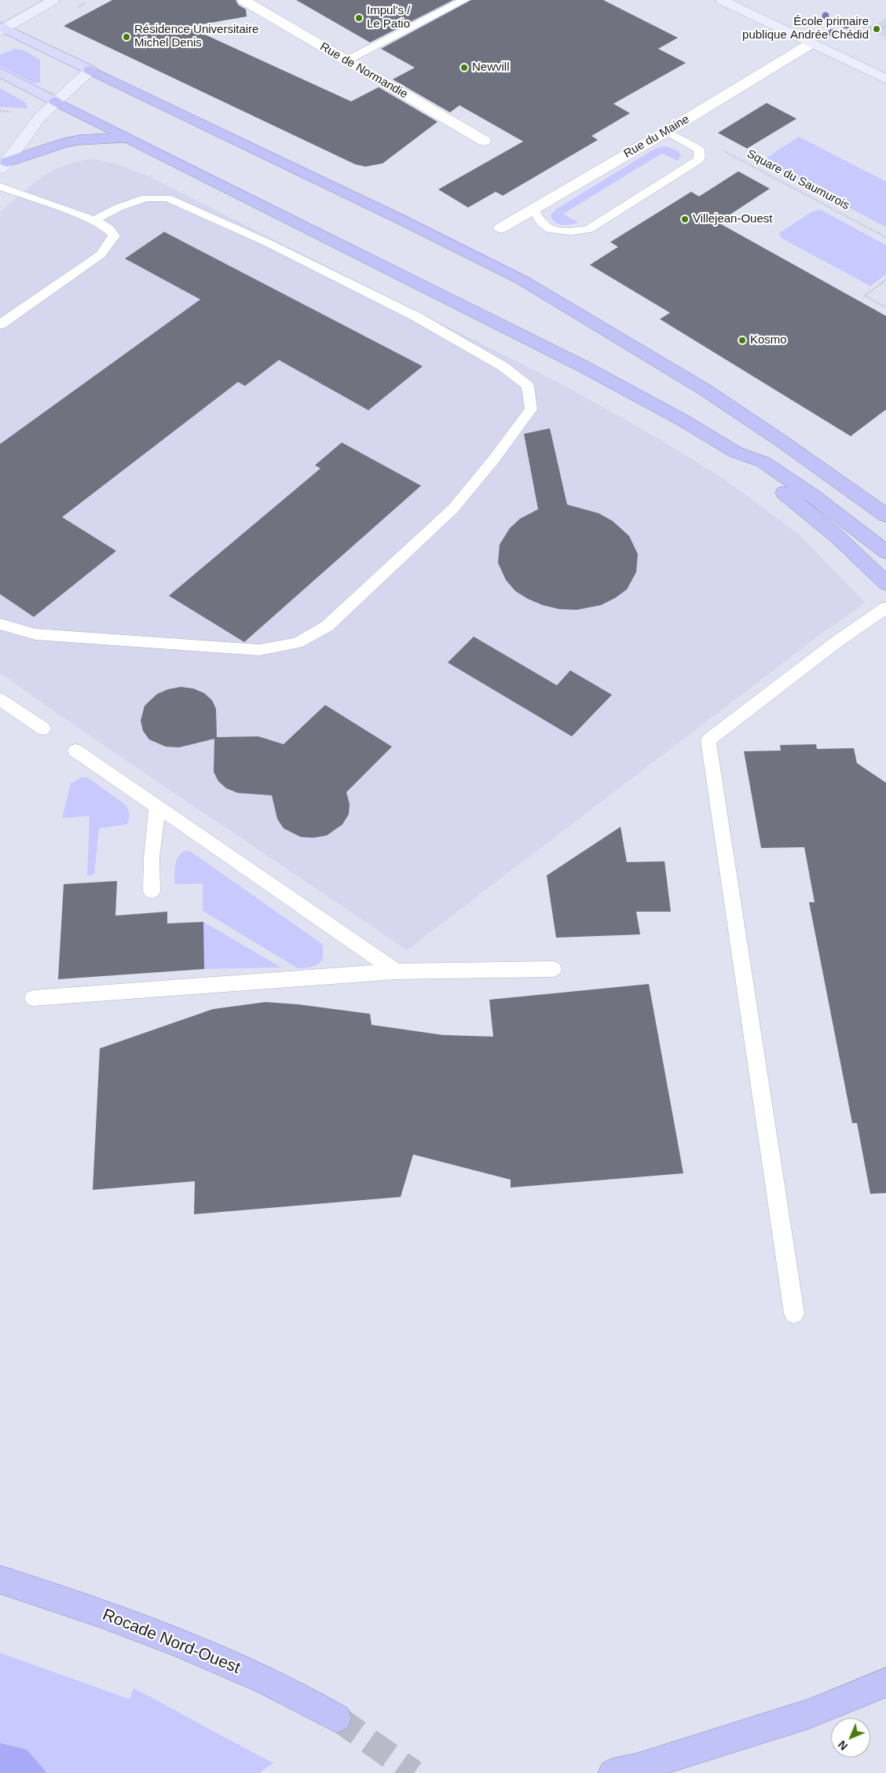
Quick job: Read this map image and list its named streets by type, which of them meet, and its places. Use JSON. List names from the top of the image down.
{
  "streets": {
    "highway": ["Rocade Nord-Ouest"],
    "street": ["Rue de Normandie", "Rue du Maine"],
    "path": ["Square du Saumurois"]
  },
  "places": [
    "Impul's / Le Patio",
    "École primaire publique Andrée Chédid",
    "Résidence Universitaire Michel Denis",
    "Newvill",
    "Villejean-Ouest",
    "Kosmo"
  ],
  "north": "bottom left"
}
